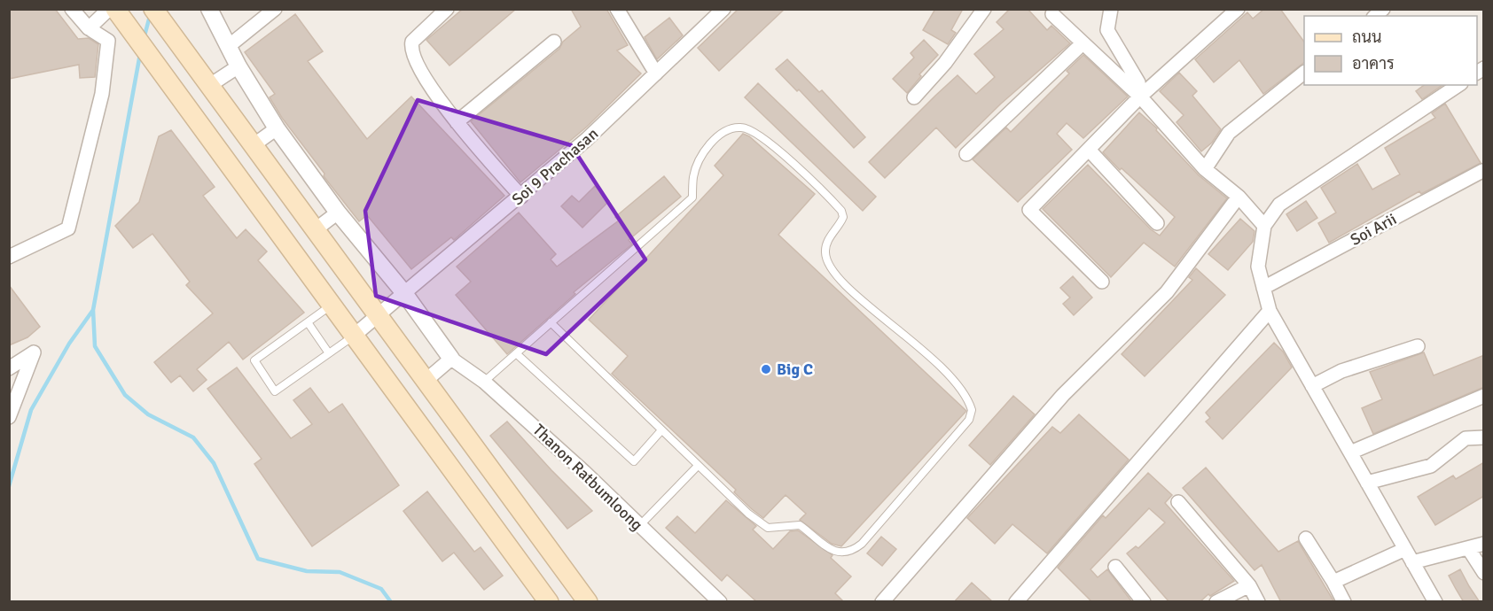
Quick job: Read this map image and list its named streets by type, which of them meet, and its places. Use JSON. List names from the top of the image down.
{
  "streets": {
    "street": ["Soi 9 Prachasan", "Soi Arii", "Thanon Ratbumloong"]
  },
  "places": ["Big C"],
  "legend": ["ถนน", "อาคาร"]
}
